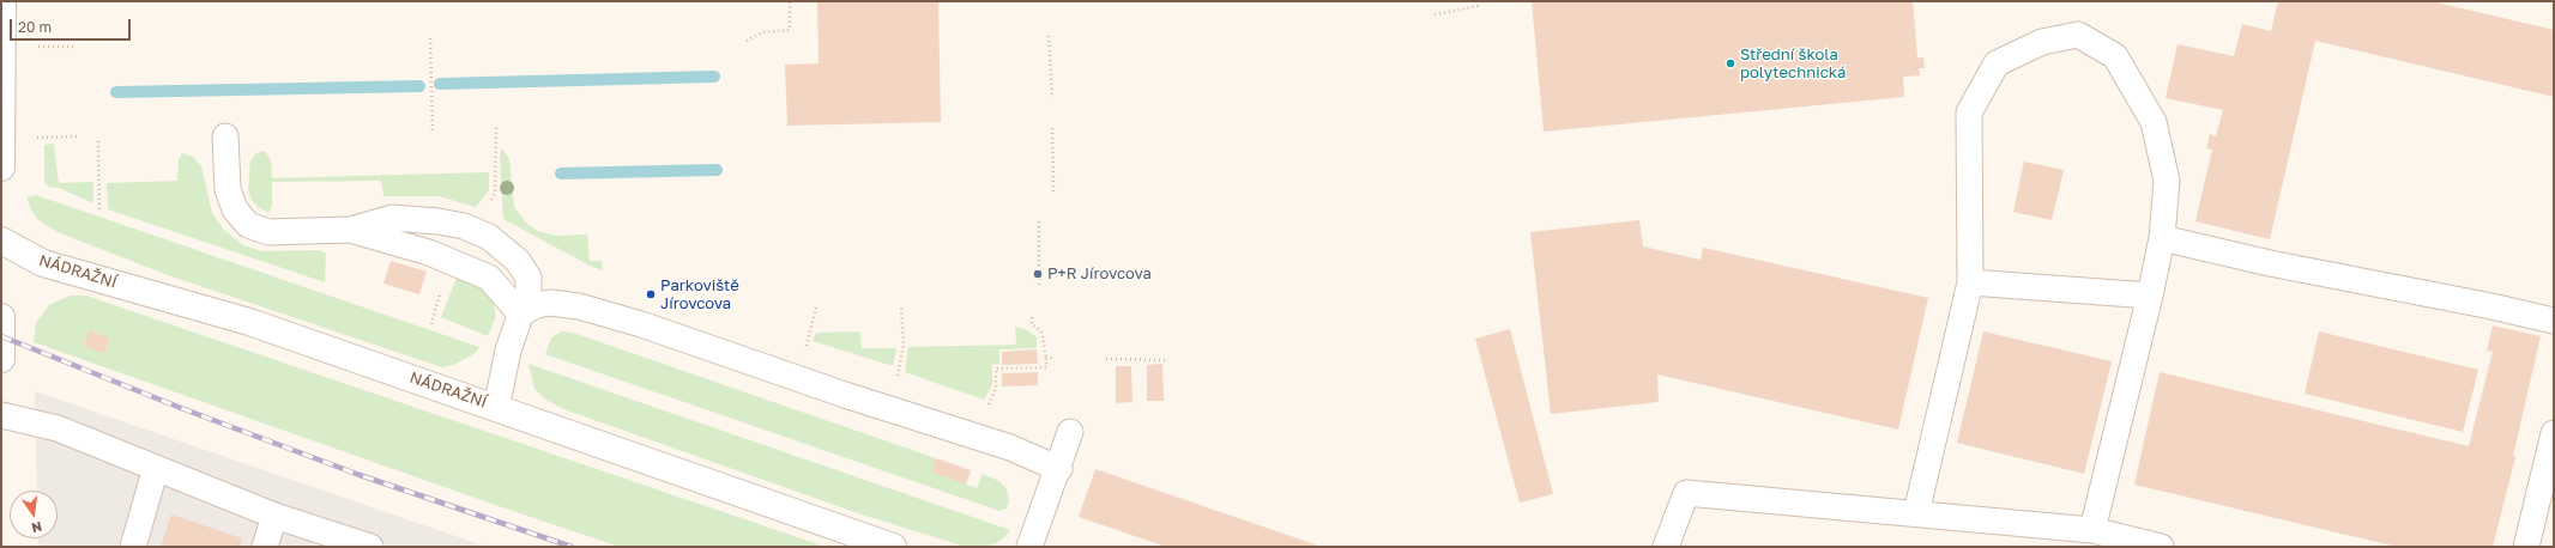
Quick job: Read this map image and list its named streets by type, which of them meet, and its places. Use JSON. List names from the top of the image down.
{
  "streets": {
    "street": ["NÁDRAŽNÍ"]
  },
  "places": ["Střední škola polytechnická", "P+R Jírovcova", "Parkoviště Jírovcova"],
  "scale_bar": "20 m",
  "north": "bottom"
}
